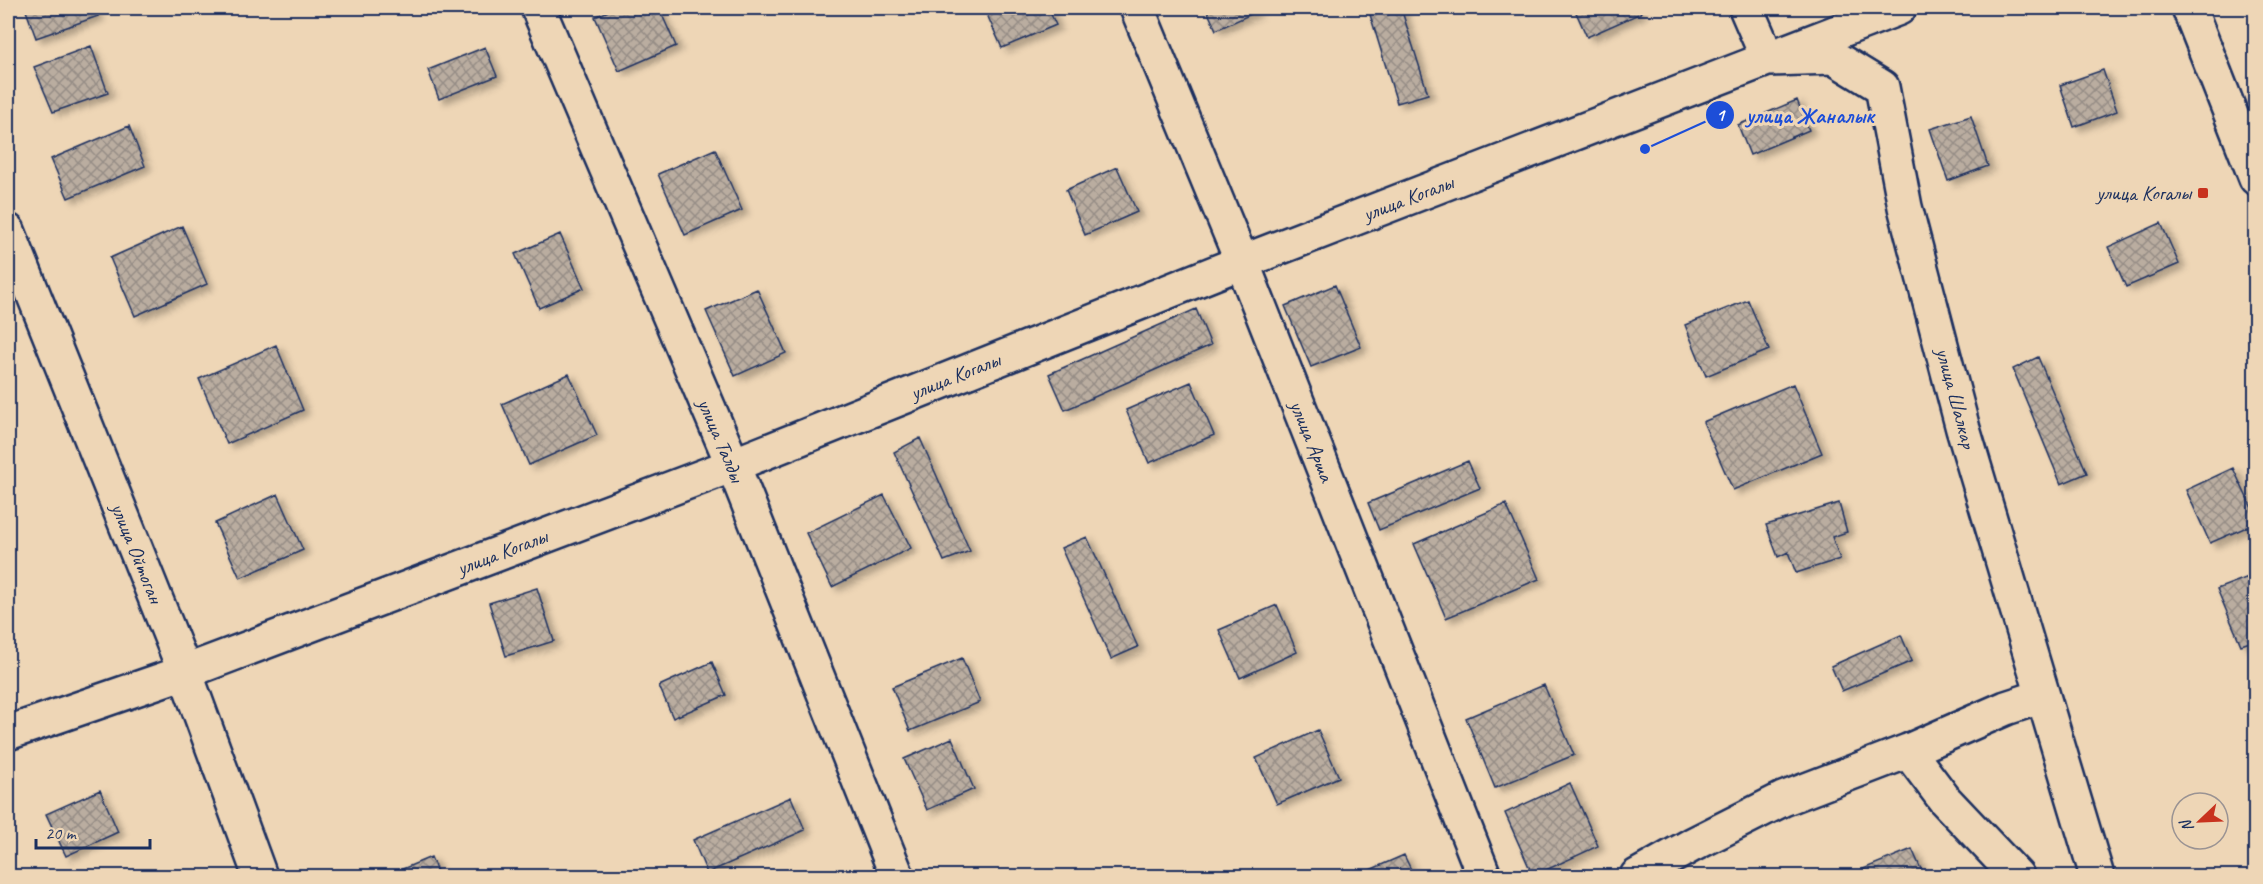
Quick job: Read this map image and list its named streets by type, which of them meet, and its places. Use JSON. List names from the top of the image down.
{
  "streets": {
    "street": [
      "улица Когалы",
      "улица Шалкар",
      "улица Талды",
      "улица Арша",
      "улица Ойтоган"
    ]
  },
  "crossings": [
    ["улица Когалы", "улица Шалкар"],
    ["улица Когалы", "улица Талды"],
    ["улица Когалы", "улица Арша"],
    ["улица Когалы", "улица Ойтоган"]
  ],
  "places": {
    "other": ["улица Жаналык"],
    "transit": ["улица Когалы"]
  },
  "scale_bar": "20 m",
  "north": "bottom left"
}
